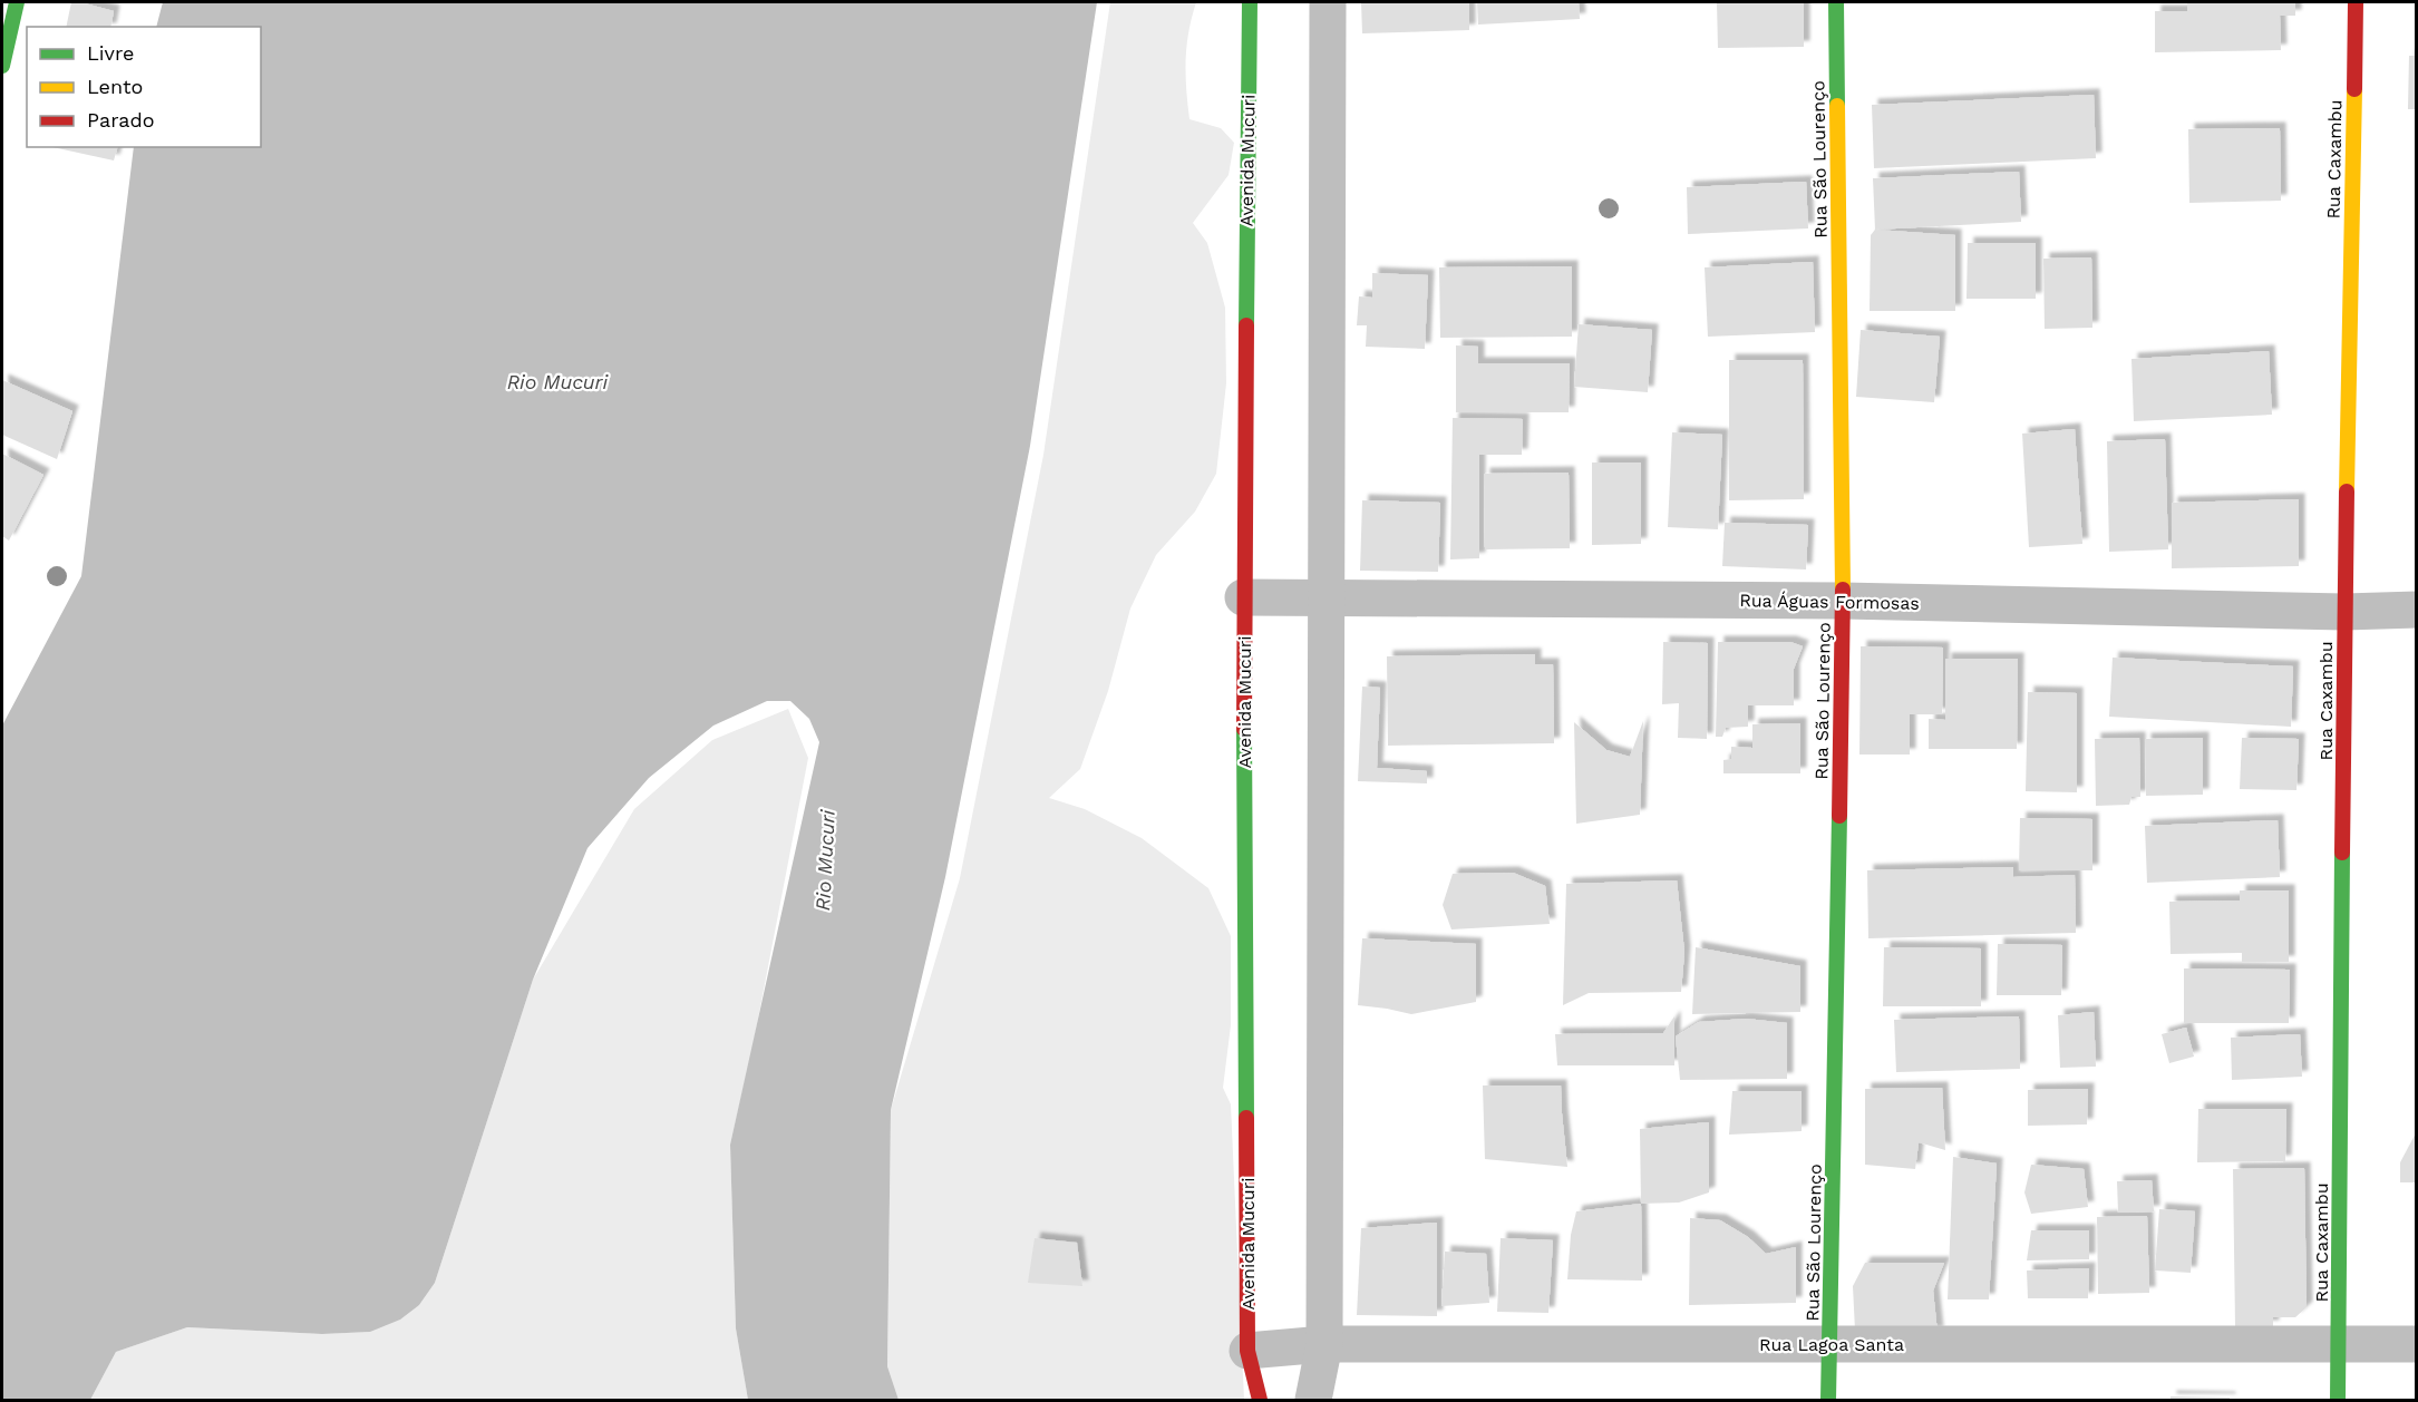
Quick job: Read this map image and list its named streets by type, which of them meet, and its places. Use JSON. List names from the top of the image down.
{
  "streets": {
    "street": [
      "Rua São Lourenço",
      "Rua Caxambu",
      "Avenida Mucuri",
      "Rua Águas Formosas",
      "Rua Lagoa Santa"
    ]
  },
  "crossings": [
    ["Rua São Lourenço", "Rua Águas Formosas"],
    ["Rua São Lourenço", "Rua Lagoa Santa"],
    ["Rua Caxambu", "Rua Águas Formosas"],
    ["Rua Caxambu", "Rua Lagoa Santa"],
    ["Avenida Mucuri", "Rua Águas Formosas"],
    ["Avenida Mucuri", "Rua Lagoa Santa"]
  ],
  "water": ["Rio Mucuri"],
  "legend": ["Livre", "Lento", "Parado"]
}
